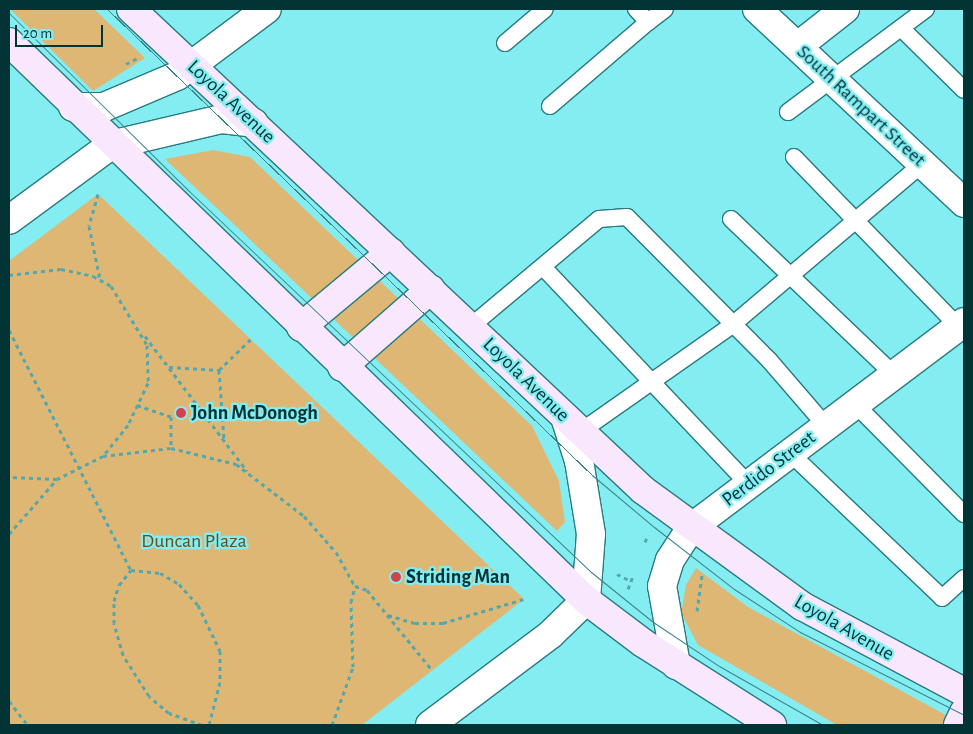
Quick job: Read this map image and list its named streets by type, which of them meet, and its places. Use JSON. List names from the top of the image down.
{
  "streets": {
    "main road": ["Loyola Avenue"],
    "street": ["South Rampart Street", "Perdido Street"]
  },
  "crossings": [
    ["Loyola Avenue", "Perdido Street"]
  ],
  "parks": ["Duncan Plaza"],
  "places": ["John McDonogh", "Striding Man"],
  "scale_bar": "20 m"
}
